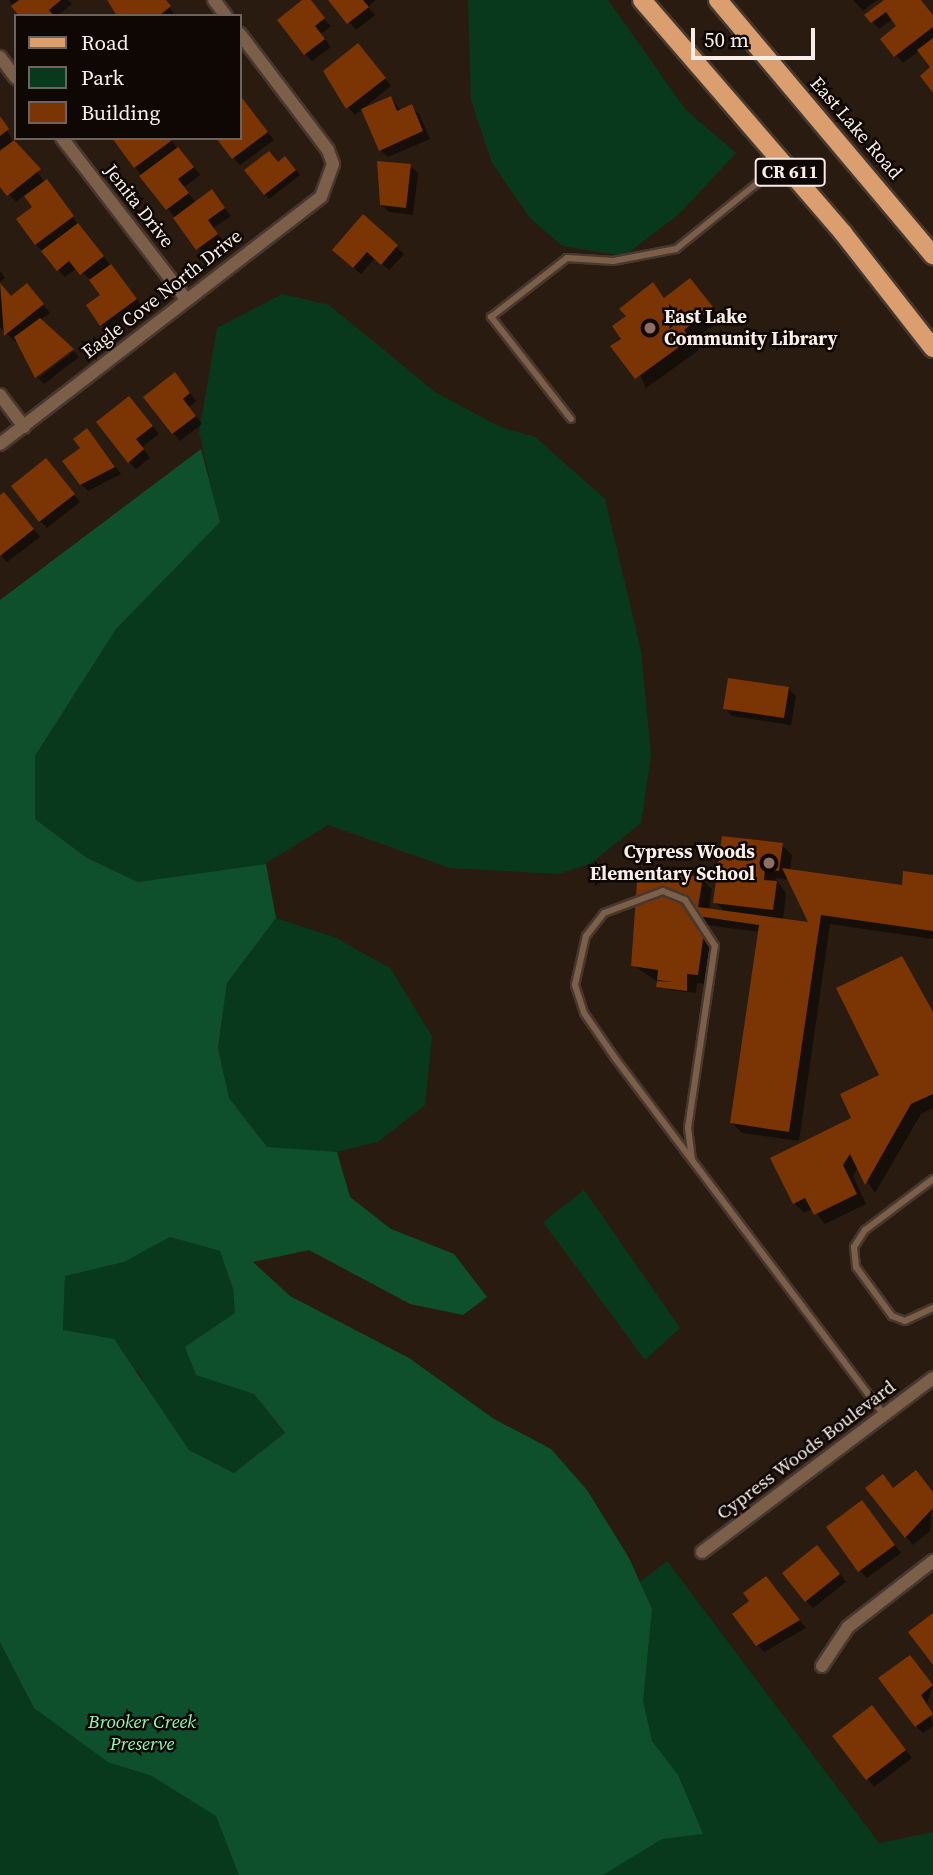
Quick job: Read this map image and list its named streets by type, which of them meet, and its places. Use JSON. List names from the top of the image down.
{
  "streets": {
    "main road": ["East Lake Road", "CR 611"],
    "street": ["Jenita Drive", "Eagle Cove North Drive", "Cypress Woods Boulevard"]
  },
  "crossings": [
    ["Jenita Drive", "Eagle Cove North Drive"]
  ],
  "parks": ["Brooker Creek Preserve"],
  "places": ["East Lake Community Library", "Cypress Woods Elementary School"],
  "legend": ["Road", "Park", "Building"],
  "scale_bar": "50 m"
}
